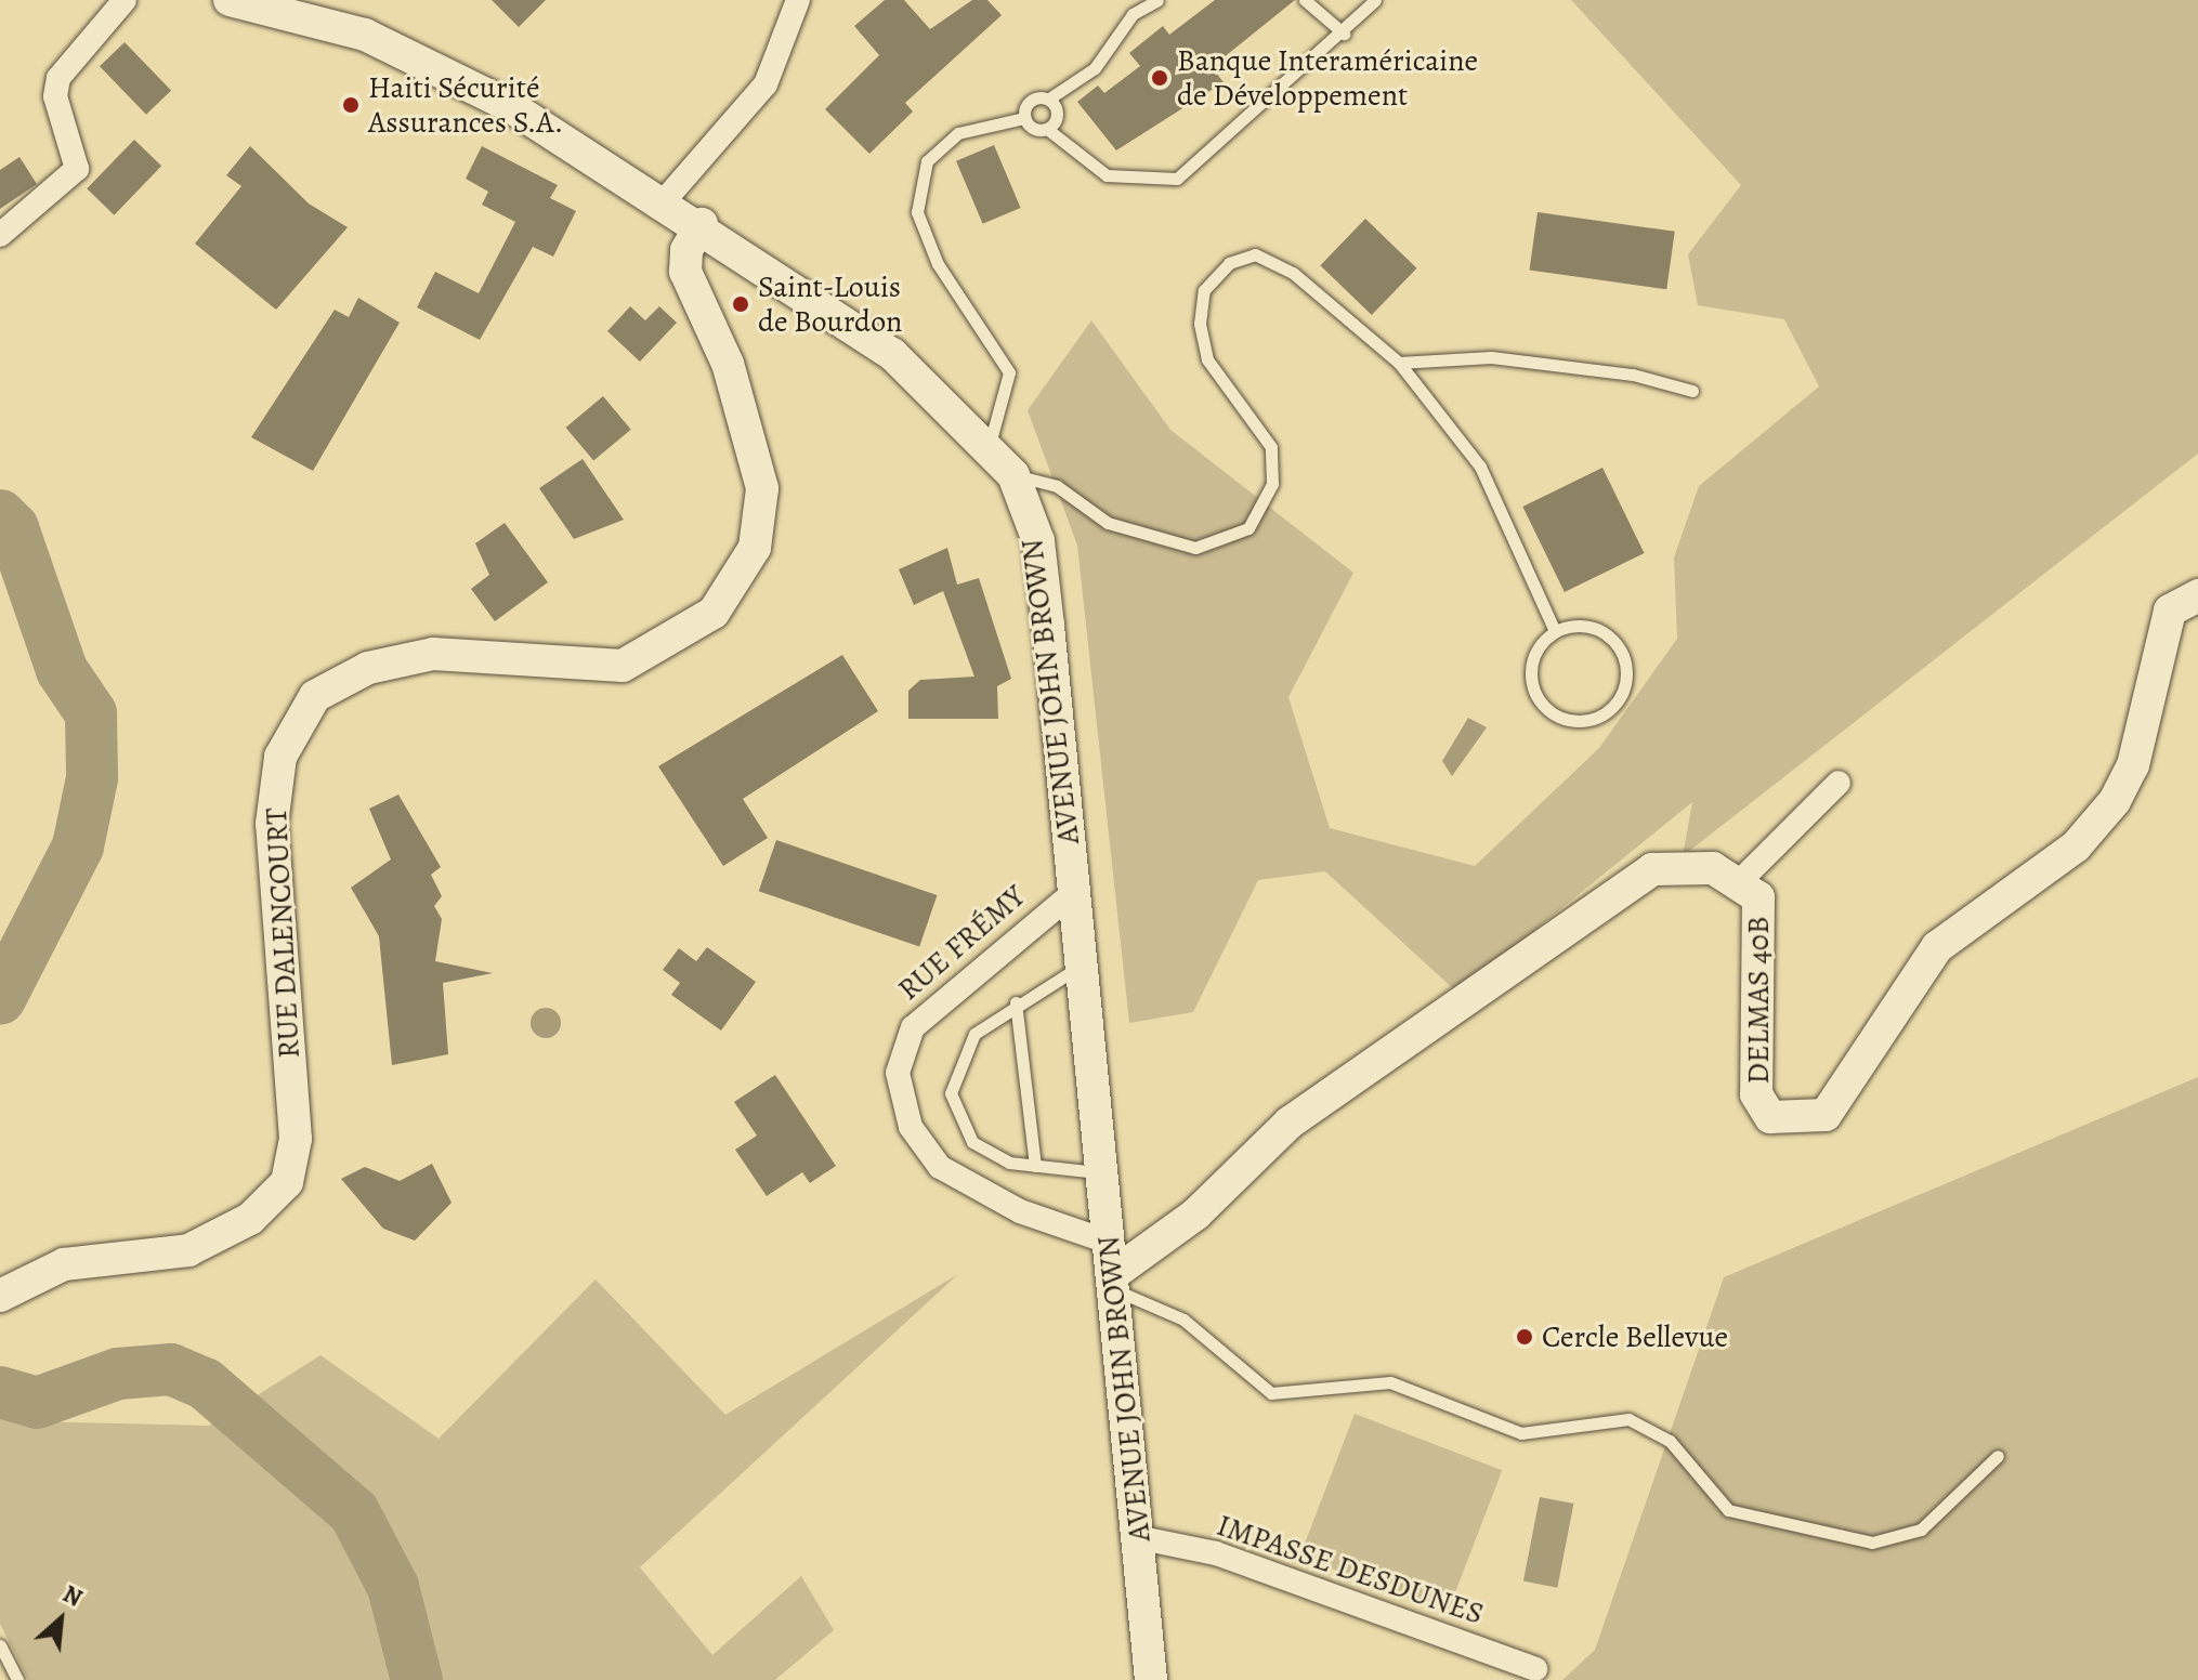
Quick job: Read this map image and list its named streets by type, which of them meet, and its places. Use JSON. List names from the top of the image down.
{
  "streets": {
    "street": [
      "AVENUE JOHN BROWN",
      "RUE DALENCOURT",
      "RUE FRÉMY",
      "DELMAS 40B",
      "IMPASSE DESDUNES"
    ]
  },
  "crossings": [
    ["AVENUE JOHN BROWN", "RUE DALENCOURT"],
    ["AVENUE JOHN BROWN", "RUE FRÉMY"],
    ["AVENUE JOHN BROWN", "DELMAS 40B"],
    ["AVENUE JOHN BROWN", "IMPASSE DESDUNES"]
  ],
  "places": [
    "Banque Interaméricaine de Développement",
    "Haiti Sécurité Assurances S.A.",
    "Saint-Louis de Bourdon",
    "Cercle Bellevue"
  ],
  "north": "top right"
}
